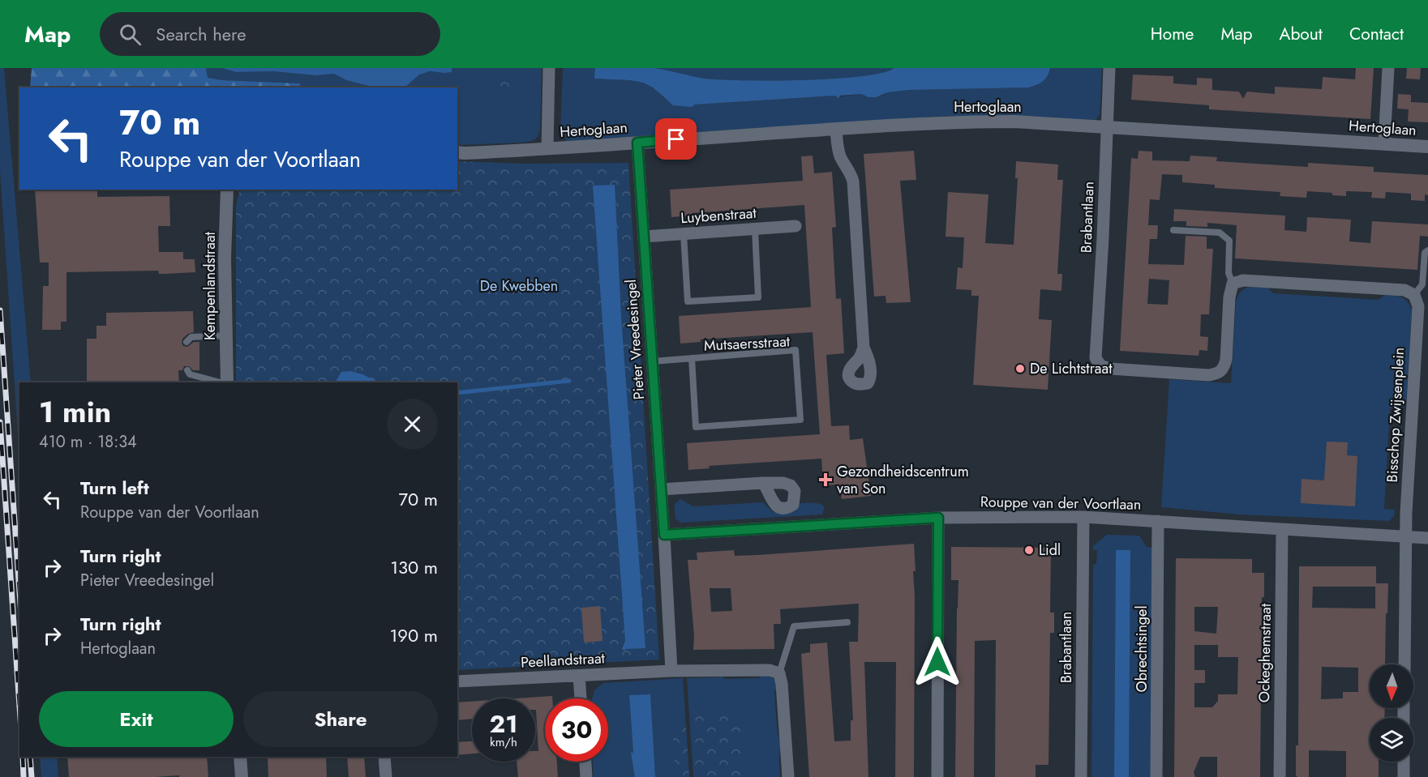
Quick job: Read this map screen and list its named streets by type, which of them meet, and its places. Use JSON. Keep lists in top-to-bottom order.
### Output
{
  "streets": {
    "street": [
      "Hertoglaan",
      "Luybenstraat",
      "Brabantlaan",
      "Kempenlandstraat",
      "Pieter Vreedesingel",
      "Bisschop Zwijsenplein",
      "Rouppe van der Voortlaan",
      "Obrechtsingel",
      "Ockeghemstraat",
      "Peellandstraat"
    ],
    "lane": ["Mutsaersstraat"]
  },
  "crossings": [
    ["Hertoglaan", "Brabantlaan"],
    ["Hertoglaan", "Pieter Vreedesingel"],
    ["Luybenstraat", "Pieter Vreedesingel"],
    ["Brabantlaan", "Rouppe van der Voortlaan"],
    ["Pieter Vreedesingel", "Mutsaersstraat"],
    ["Pieter Vreedesingel", "Rouppe van der Voortlaan"],
    ["Pieter Vreedesingel", "Peellandstraat"],
    ["Bisschop Zwijsenplein", "Rouppe van der Voortlaan"],
    ["Rouppe van der Voortlaan", "Obrechtsingel"],
    ["Rouppe van der Voortlaan", "Ockeghemstraat"]
  ],
  "parks": ["De Kwebben"],
  "places": {
    "other": ["De Lichtstraat", "Lidl"],
    "health": ["Gezondheidscentrum van Son"]
  },
  "north": "bottom",
  "page": {
    "header": "Map",
    "search": "Search here",
    "nav": [
      "Home",
      "Map",
      "About",
      "Contact"
    ],
    "turn": ["70 m", "Rouppe van der Voortlaan"],
    "heading": ["1 min", "410 m · 18:34"],
    "list": [
      {
        "name": "Turn left",
        "note": "Rouppe van der Voortlaan",
        "value": "70 m"
      },
      {
        "name": "Turn right",
        "note": "Pieter Vreedesingel",
        "value": "130 m"
      },
      {
        "name": "Turn right",
        "note": "Hertoglaan",
        "value": "190 m"
      }
    ],
    "buttons": ["Exit", "Share"],
    "speed": "21 km/h",
    "limit": "30"
  }
}
